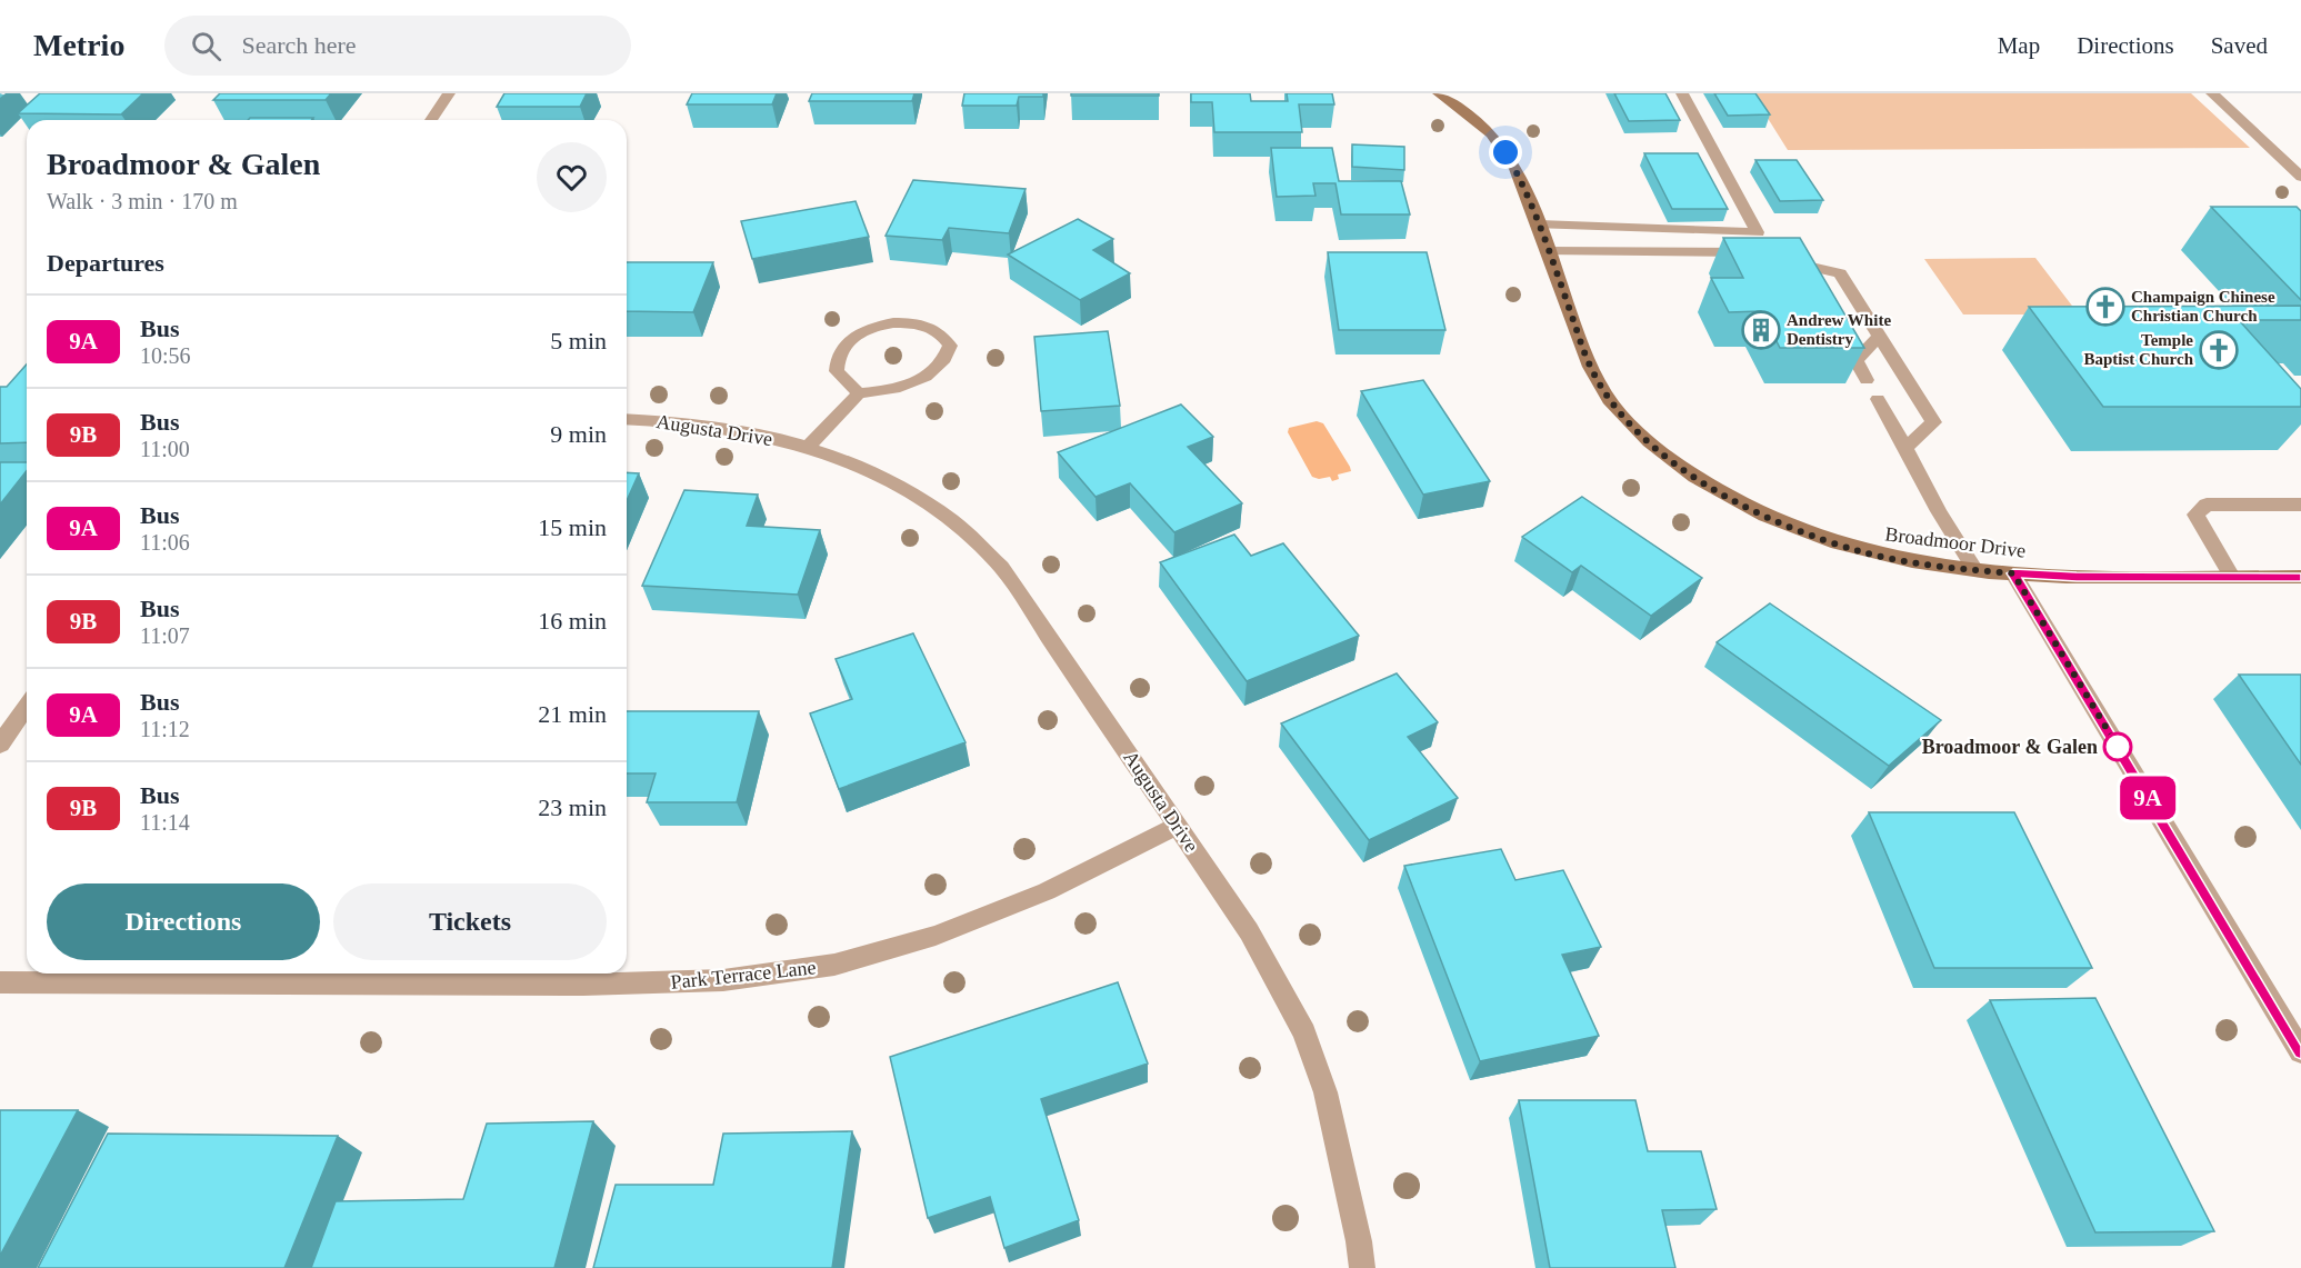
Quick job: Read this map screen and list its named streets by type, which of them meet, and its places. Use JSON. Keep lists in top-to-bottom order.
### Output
{
  "streets": {
    "street": ["Augusta Drive", "Broadmoor Drive", "Park Terrace Lane"]
  },
  "crossings": [
    ["Augusta Drive", "Park Terrace Lane"]
  ],
  "places": {
    "church": ["Champaign Chinese Christian Church", "Temple Baptist Church"],
    "building": ["Andrew White Dentistry"],
    "other": ["Broadmoor & Galen"]
  },
  "lines": ["bus line 9A"],
  "page": {
    "header": "Metrio",
    "search": "Search here",
    "nav": ["Map", "Directions", "Saved"],
    "on_map": "9A",
    "heading": [
      ["Broadmoor & Galen", "Walk · 3 min · 170 m"],
      "Departures"
    ],
    "list": [
      {
        "mark": "9A",
        "name": "Bus",
        "note": "10:56",
        "value": "5 min"
      },
      {
        "mark": "9B",
        "name": "Bus",
        "note": "11:00",
        "value": "9 min"
      },
      {
        "mark": "9A",
        "name": "Bus",
        "note": "11:06",
        "value": "15 min"
      },
      {
        "mark": "9B",
        "name": "Bus",
        "note": "11:07",
        "value": "16 min"
      },
      {
        "mark": "9A",
        "name": "Bus",
        "note": "11:12",
        "value": "21 min"
      },
      {
        "mark": "9B",
        "name": "Bus",
        "note": "11:14",
        "value": "23 min"
      }
    ],
    "buttons": ["Directions", "Tickets"]
  }
}
